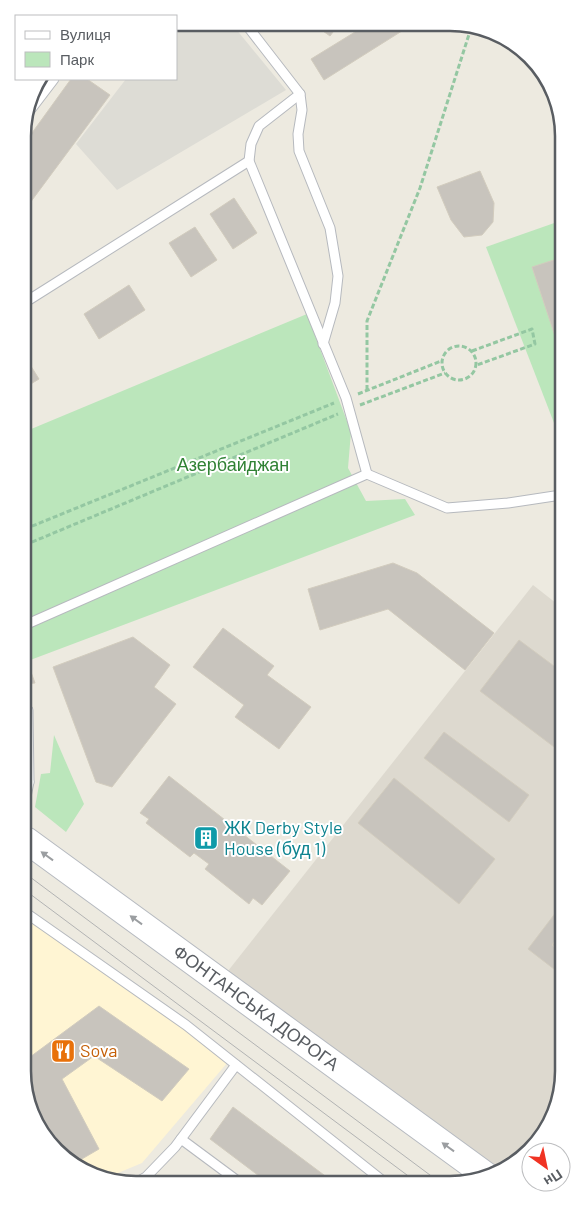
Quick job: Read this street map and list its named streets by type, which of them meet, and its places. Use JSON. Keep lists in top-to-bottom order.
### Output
{
  "streets": {
    "main road": ["ФОНТАНСЬКА ДОРОГА"]
  },
  "one_way": ["ФОНТАНСЬКА ДОРОГА"],
  "parks": ["Азербайджан"],
  "places": {
    "building": ["ЖК Derby Style House (буд 1)"],
    "restaurant": ["Sova"]
  },
  "legend": ["Вулиця", "Парк"],
  "north": "bottom right"
}
